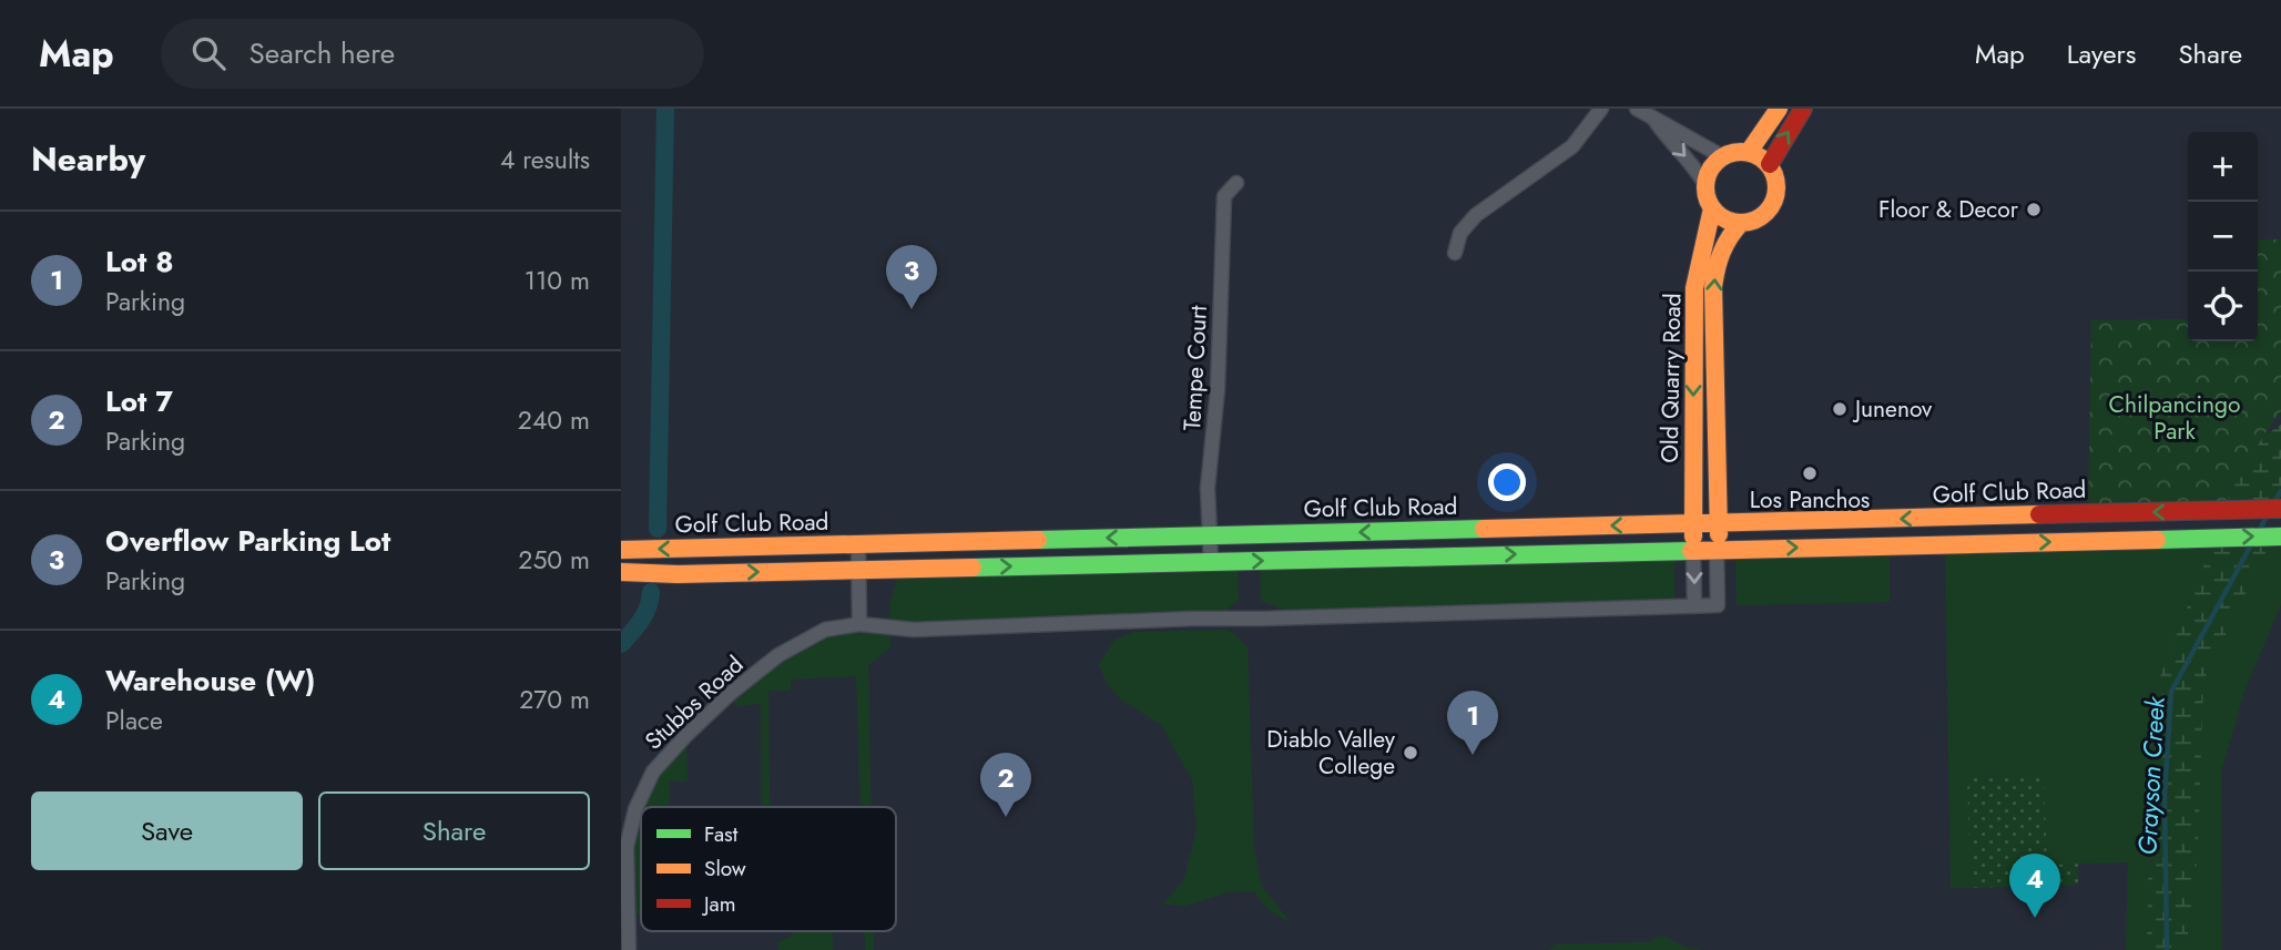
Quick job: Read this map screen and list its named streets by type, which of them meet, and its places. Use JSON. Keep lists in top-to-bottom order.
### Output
{
  "streets": {
    "street": [
      "Tempe Court",
      "Old Quarry Road",
      "Golf Club Road",
      "Stubbs Road"
    ]
  },
  "crossings": [
    ["Tempe Court", "Golf Club Road"],
    ["Old Quarry Road", "Golf Club Road"],
    ["Old Quarry Road", "Stubbs Road"],
    ["Golf Club Road", "Stubbs Road"]
  ],
  "water": ["Grayson Creek"],
  "parks": ["Chilpancingo Park"],
  "places": [
    "Floor & Decor",
    "Junenov",
    "Los Panchos",
    "Diablo Valley College"
  ],
  "legend": ["Fast", "Slow", "Jam"],
  "page": {
    "header": "Map",
    "search": "Search here",
    "nav": ["Map", "Layers", "Share"],
    "heading": ["Nearby", "4 results"],
    "map_buttons": ["+", "−"],
    "list": [
      {
        "mark": "1",
        "name": "Lot 8",
        "note": "Parking",
        "value": "110 m"
      },
      {
        "mark": "2",
        "name": "Lot 7",
        "note": "Parking",
        "value": "240 m"
      },
      {
        "mark": "3",
        "name": "Overflow Parking Lot",
        "note": "Parking",
        "value": "250 m"
      },
      {
        "mark": "4",
        "name": "Warehouse (W)",
        "note": "Place",
        "value": "270 m"
      }
    ],
    "pins": [
      "3",
      "1",
      "2",
      "4"
    ],
    "buttons": ["Save", "Share"]
  }
}
